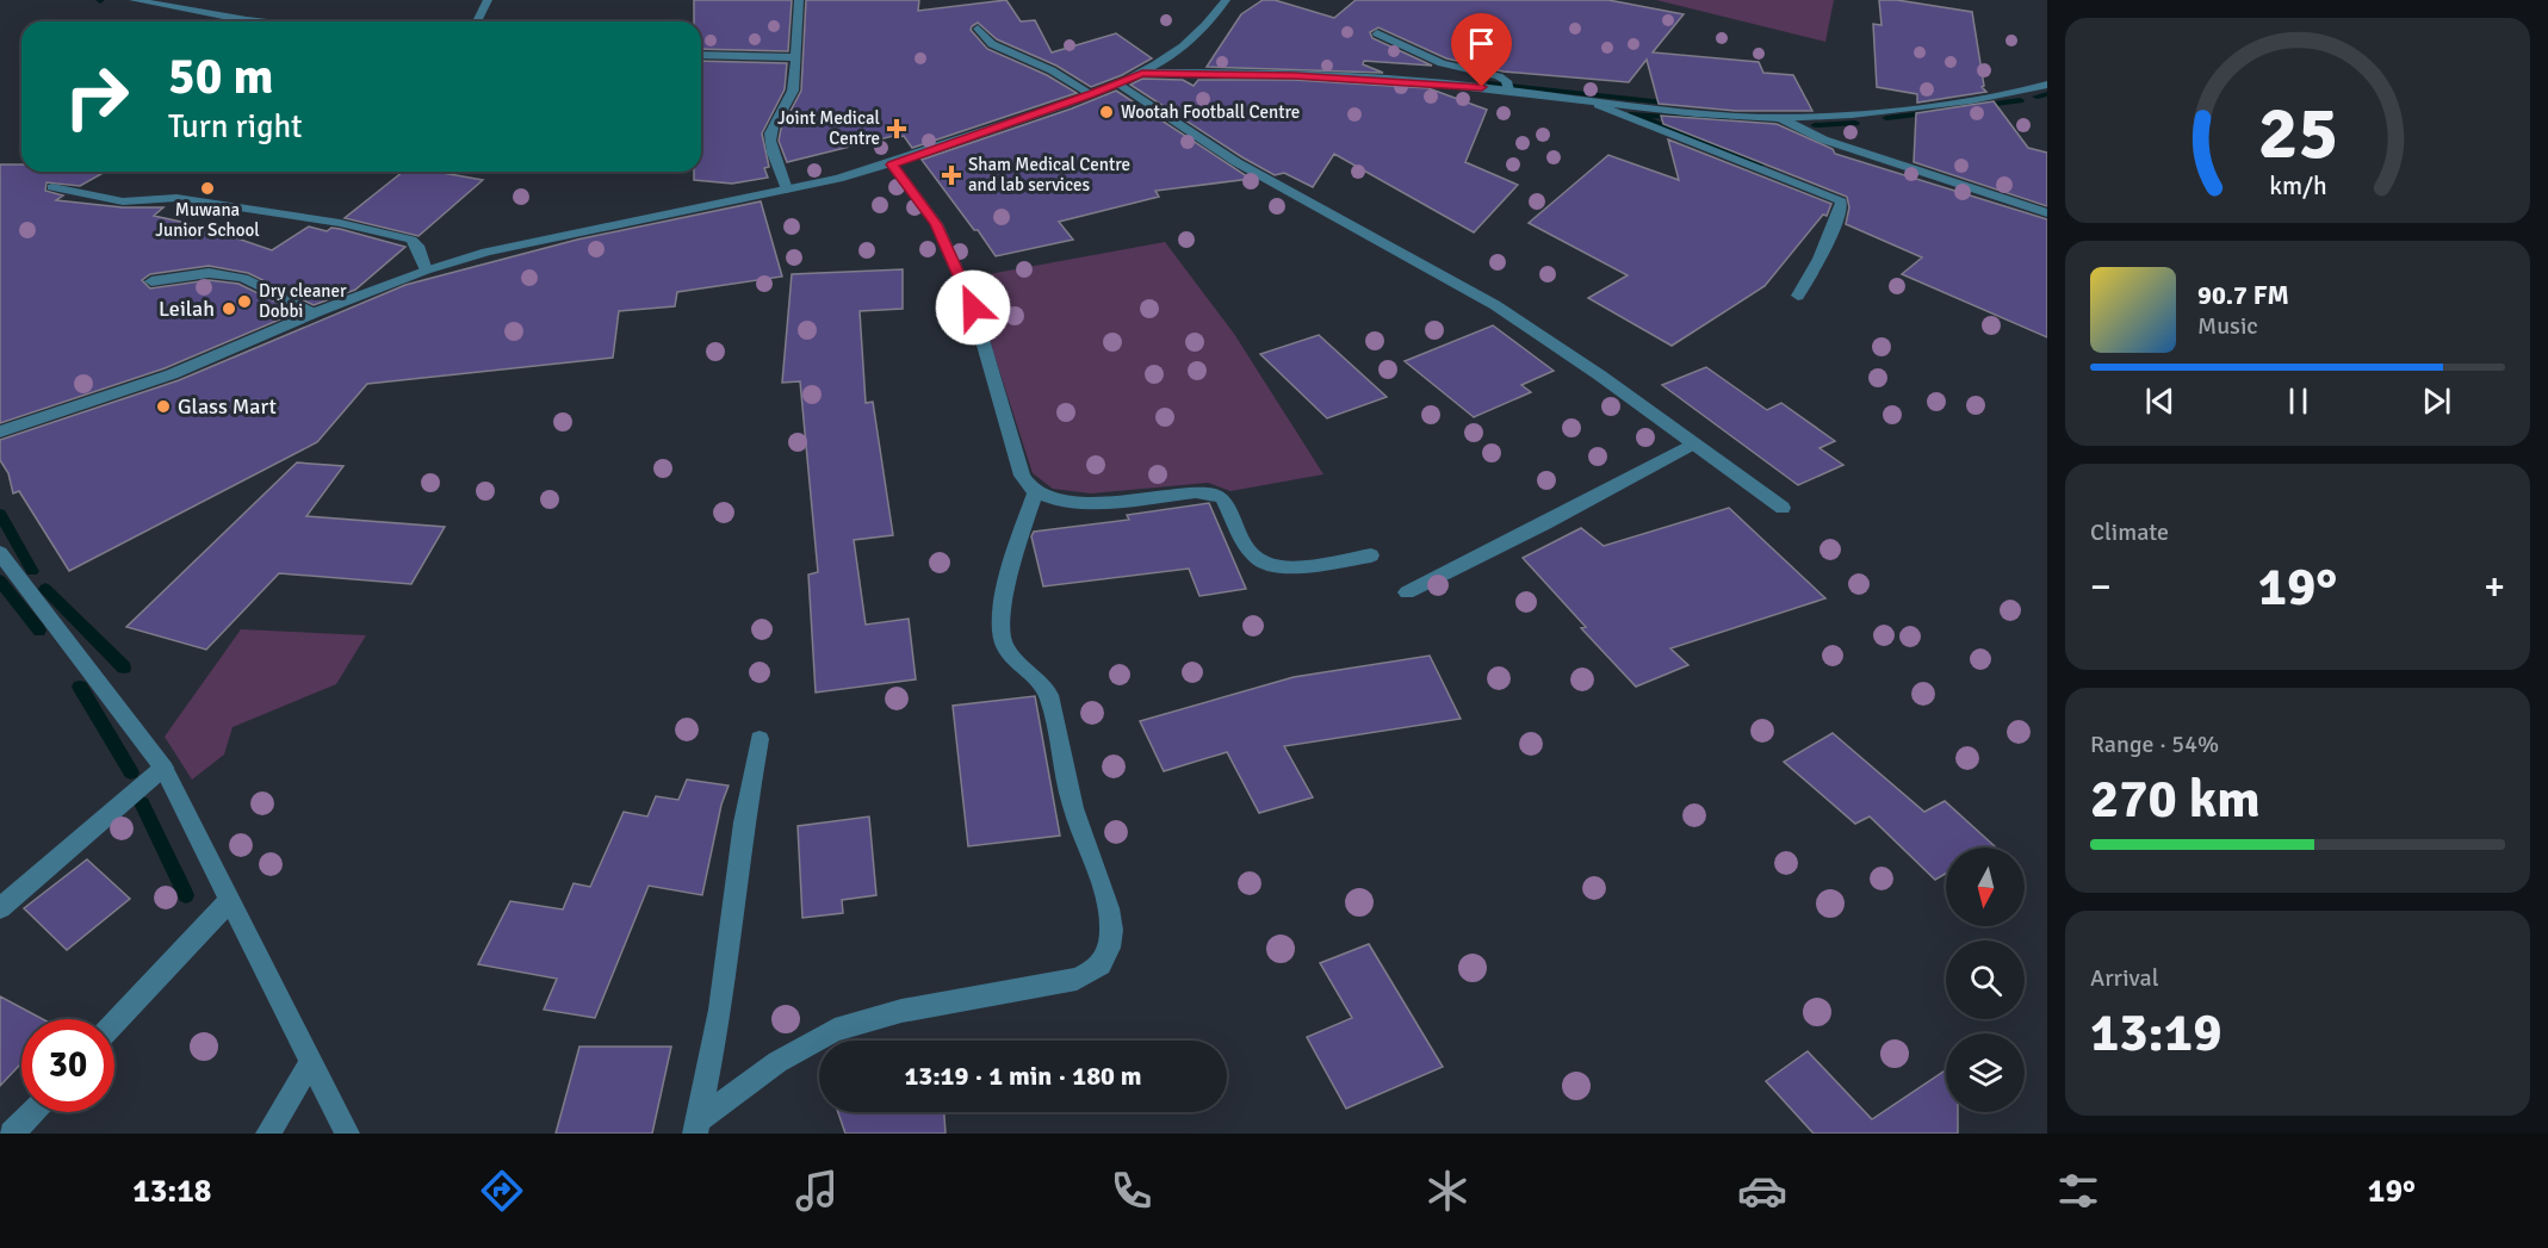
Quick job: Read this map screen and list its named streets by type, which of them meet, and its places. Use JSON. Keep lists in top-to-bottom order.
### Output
{
  "places": {
    "other": [
      "Wootah Football Centre",
      "Muwana Junior School",
      "Dry cleaner Dobbi",
      "Leilah",
      "Glass Mart"
    ],
    "health": ["Joint Medical Centre", "Sham Medical Centre and lab services"]
  },
  "north": "bottom",
  "page": {
    "turn": ["50 m", "Turn right"],
    "song": ["90.7 FM", "Music"],
    "tile": [
      "Climate",
      ["Range · 54%", "270 km"],
      ["Arrival", "13:19"]
    ],
    "heat": ["−", "19°", "+"],
    "limit": "30",
    "trip": "13:19 · 1 min · 180 m",
    "tabs": ["13:18", "19°"],
    "gauge": ["25", "km/h"]
  }
}
